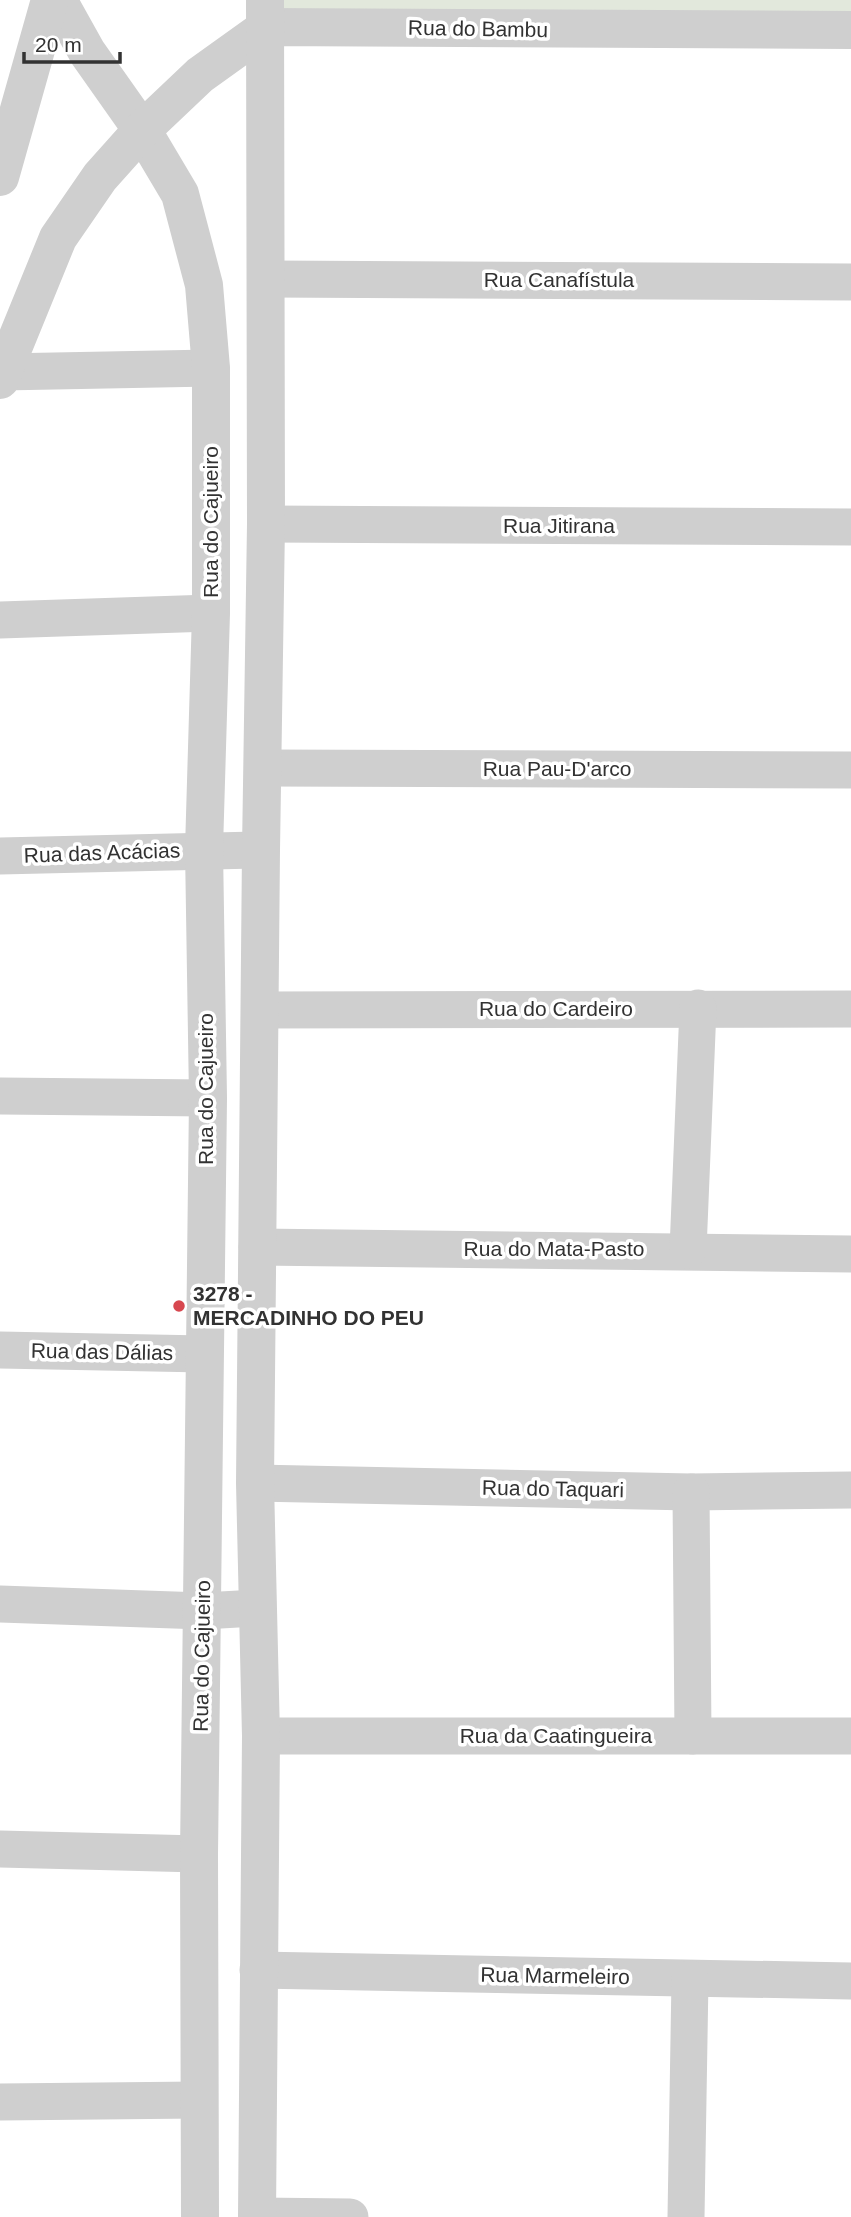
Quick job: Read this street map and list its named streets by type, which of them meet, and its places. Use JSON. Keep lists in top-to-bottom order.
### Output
{
  "streets": {
    "street": [
      "Rua do Bambu",
      "Rua Canafístula",
      "Rua do Cajueiro",
      "Rua Jitirana",
      "Rua Pau-D'arco",
      "Rua das Acácias",
      "Rua do Cardeiro",
      "Rua do Mata-Pasto",
      "Rua das Dálias",
      "Rua do Taquari",
      "Rua da Caatingueira",
      "Rua Marmeleiro"
    ]
  },
  "crossings": [
    ["Rua do Cajueiro", "Rua das Acácias"],
    ["Rua do Cajueiro", "Rua das Dálias"]
  ],
  "places": ["3278 - MERCADINHO DO PEU"],
  "scale_bar": "20 m"
}
